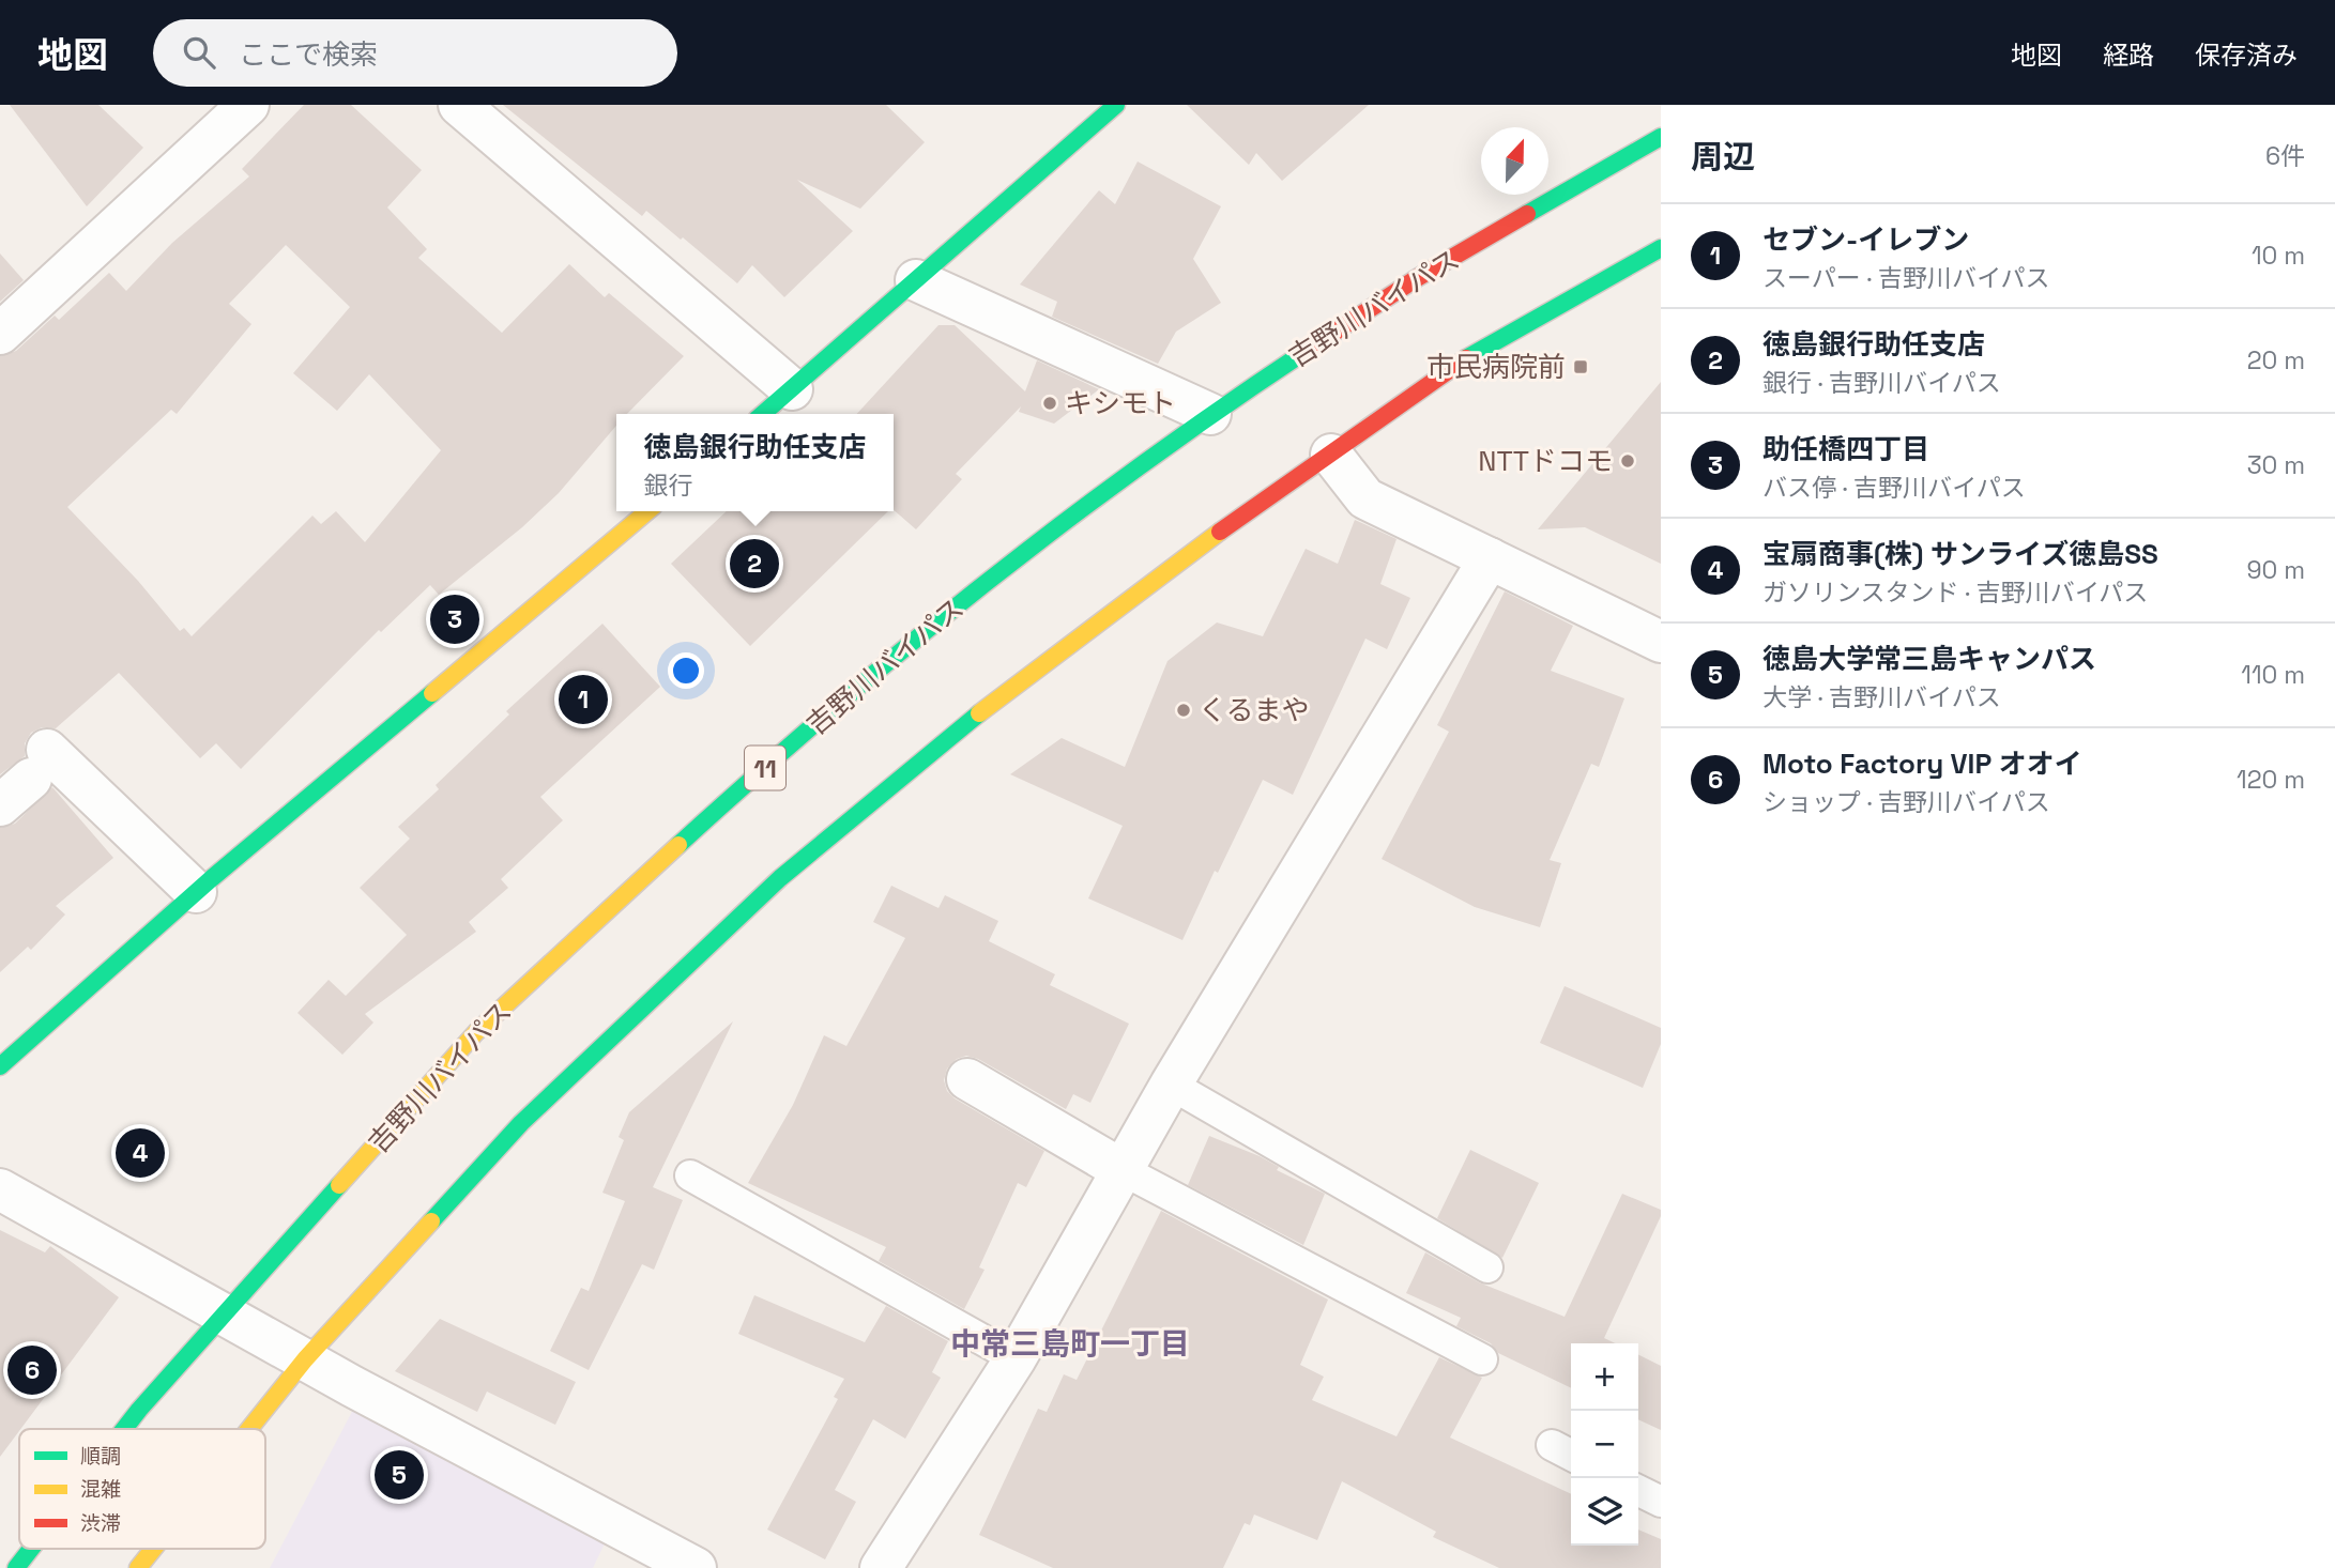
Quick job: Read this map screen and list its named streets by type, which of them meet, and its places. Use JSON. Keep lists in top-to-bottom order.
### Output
{
  "streets": {
    "main road": ["吉野川バイパス", "11"]
  },
  "districts": ["中常三島町一丁目"],
  "places": {
    "transit": ["市民病院前"],
    "other": ["キシモト", "NTTドコモ", "くるまや"]
  },
  "legend": ["順調", "混雑", "渋滞"],
  "north": "top",
  "page": {
    "header": "地図",
    "search": "ここで検索",
    "nav": ["地図", "経路", "保存済み"],
    "heading": ["周辺", "6件"],
    "list": [
      {
        "mark": "1",
        "name": "セブン-イレブン",
        "note": "スーパー · 吉野川バイパス",
        "value": "10 m"
      },
      {
        "mark": "2",
        "name": "徳島銀行助任支店",
        "note": "銀行 · 吉野川バイパス",
        "value": "20 m"
      },
      {
        "mark": "3",
        "name": "助任橋四丁目",
        "note": "バス停 · 吉野川バイパス",
        "value": "30 m"
      },
      {
        "mark": "4",
        "name": "宝扇商事(株) サンライズ徳島SS",
        "note": "ガソリンスタンド · 吉野川バイパス",
        "value": "90 m"
      },
      {
        "mark": "5",
        "name": "徳島大学常三島キャンパス",
        "note": "大学 · 吉野川バイパス",
        "value": "110 m"
      },
      {
        "mark": "6",
        "name": "Moto Factory VIP オオイ",
        "note": "ショップ · 吉野川バイパス",
        "value": "120 m"
      }
    ],
    "popup": ["徳島銀行助任支店", "銀行"],
    "pins": [
      "2",
      "3",
      "1",
      "4",
      "6",
      "5"
    ],
    "map_buttons": ["+", "−"]
  }
}
